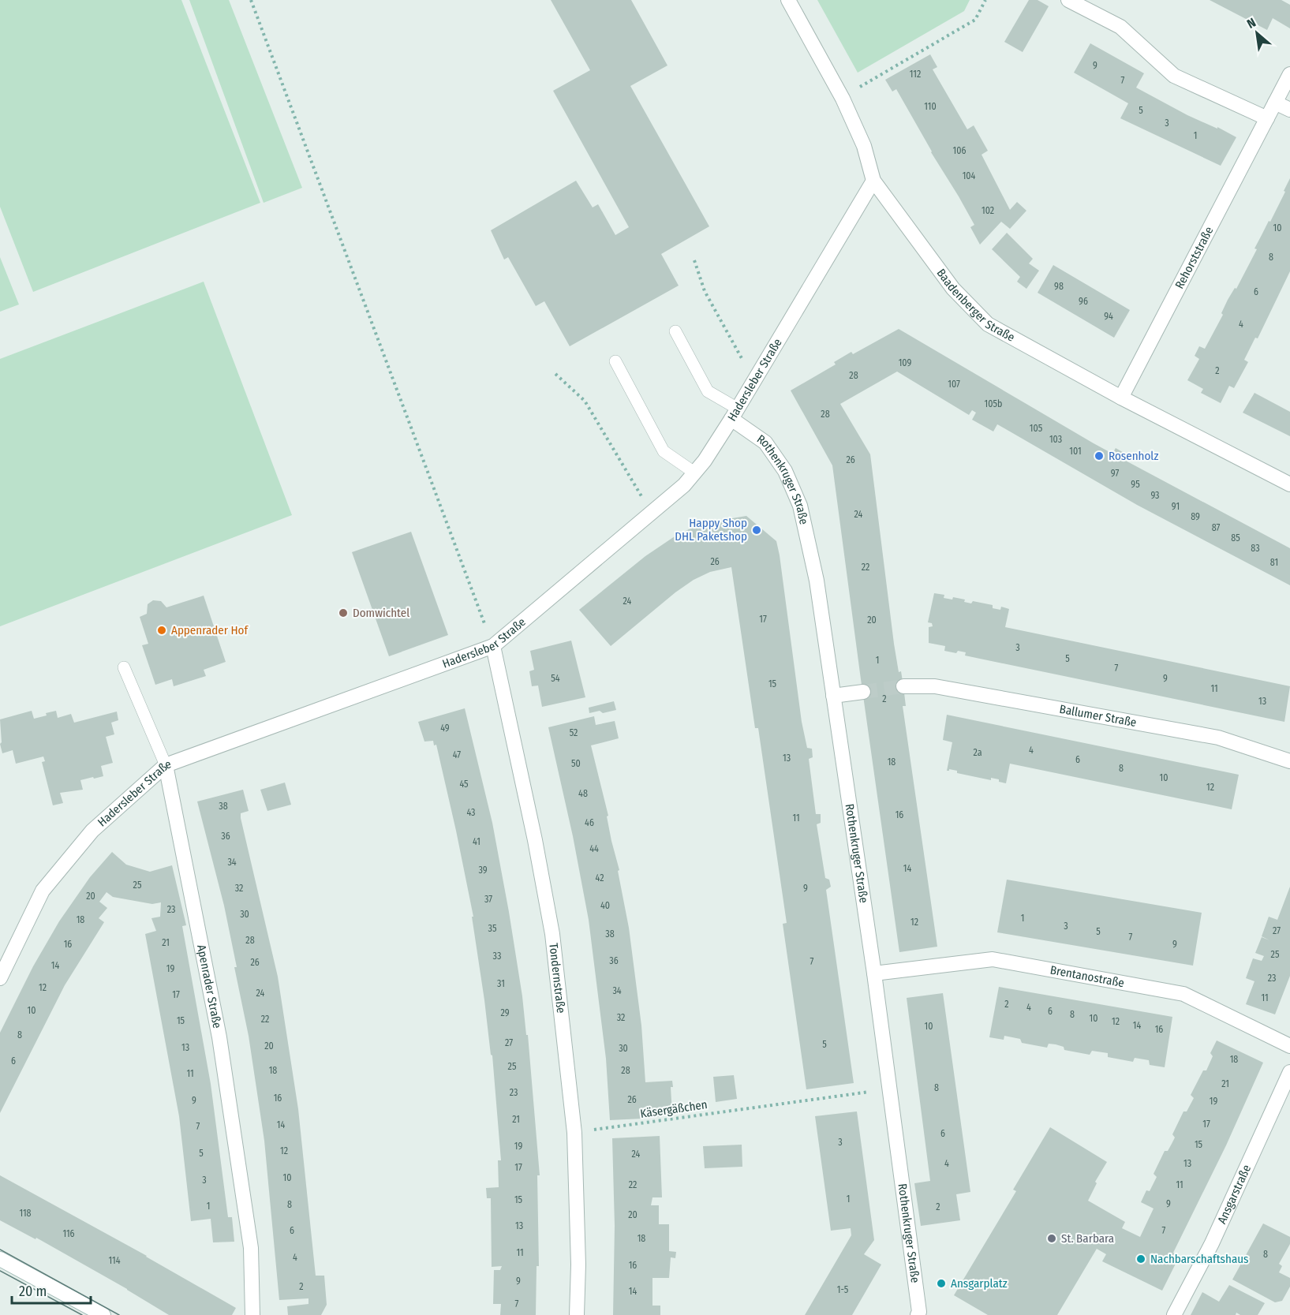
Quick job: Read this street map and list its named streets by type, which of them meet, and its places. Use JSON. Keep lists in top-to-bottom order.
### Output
{
  "streets": {
    "street": [
      "Rehorststraße",
      "Baadenberger Straße",
      "Hadersleber Straße",
      "Rothenkruger Straße",
      "Ballumer Straße",
      "Brentanostraße",
      "Tondernstraße",
      "Apenrader Straße",
      "Ansgarstraße"
    ],
    "path": ["Käsergäßchen"]
  },
  "crossings": [
    ["Rehorststraße", "Baadenberger Straße"],
    ["Baadenberger Straße", "Hadersleber Straße"],
    ["Hadersleber Straße", "Rothenkruger Straße"],
    ["Hadersleber Straße", "Tondernstraße"],
    ["Hadersleber Straße", "Apenrader Straße"],
    ["Rothenkruger Straße", "Brentanostraße"],
    ["Tondernstraße", "Käsergäßchen"]
  ],
  "places": [
    "Rosenholz",
    "Happy Shop DHL Paketshop",
    "Domwichtel",
    "Appenrader Hof",
    "St. Barbara",
    "Nachbarschaftshaus",
    "Ansgarplatz"
  ],
  "house_numbers": [
    "9",
    "112",
    "7",
    "110",
    "5",
    "3",
    "1",
    "106",
    "104",
    "102",
    "10",
    "8",
    "98",
    "6",
    "96",
    "94",
    "4",
    "109",
    "2",
    "28",
    "107",
    "105b",
    "28",
    "105",
    "103",
    "101",
    "26",
    "97",
    "95",
    "93",
    "91",
    "24",
    "89",
    "87",
    "85",
    "83",
    "26",
    "81",
    "22",
    "24",
    "17",
    "20",
    "3",
    "5",
    "1",
    "7",
    "54",
    "9",
    "15",
    "11",
    "2",
    "13",
    "49",
    "52",
    "4",
    "2a",
    "47",
    "13",
    "6",
    "18",
    "50",
    "8",
    "10",
    "45",
    "12",
    "48",
    "38",
    "43",
    "16",
    "11",
    "46",
    "36",
    "41",
    "44",
    "34",
    "14",
    "39",
    "42",
    "25",
    "32",
    "9",
    "20",
    "37",
    "40",
    "23",
    "30",
    "1",
    "18",
    "12",
    "3",
    "35",
    "27",
    "5",
    "38",
    "7",
    "28",
    "21",
    "16",
    "9",
    "25",
    "33",
    "36",
    "7",
    "26",
    "14",
    "19",
    "23",
    "31",
    "12",
    "34",
    "24",
    "17",
    "11",
    "2",
    "4",
    "10",
    "6",
    "29",
    "8",
    "32",
    "10",
    "22",
    "15",
    "12",
    "14",
    "10",
    "16",
    "8",
    "27",
    "5",
    "20",
    "13",
    "30",
    "18",
    "6",
    "25",
    "18",
    "28",
    "11",
    "21",
    "8",
    "23",
    "16",
    "26",
    "9",
    "19",
    "21",
    "17",
    "14",
    "7",
    "6",
    "3",
    "15",
    "19",
    "12",
    "5",
    "24",
    "4",
    "13",
    "17",
    "10",
    "3",
    "22",
    "11",
    "1",
    "15",
    "9",
    "8",
    "1",
    "2",
    "118",
    "20",
    "13",
    "6",
    "7",
    "116",
    "18",
    "11",
    "8",
    "4",
    "114",
    "16",
    "9",
    "2",
    "1-5",
    "14",
    "7"
  ],
  "scale_bar": "20 m",
  "north": "top left"
}
